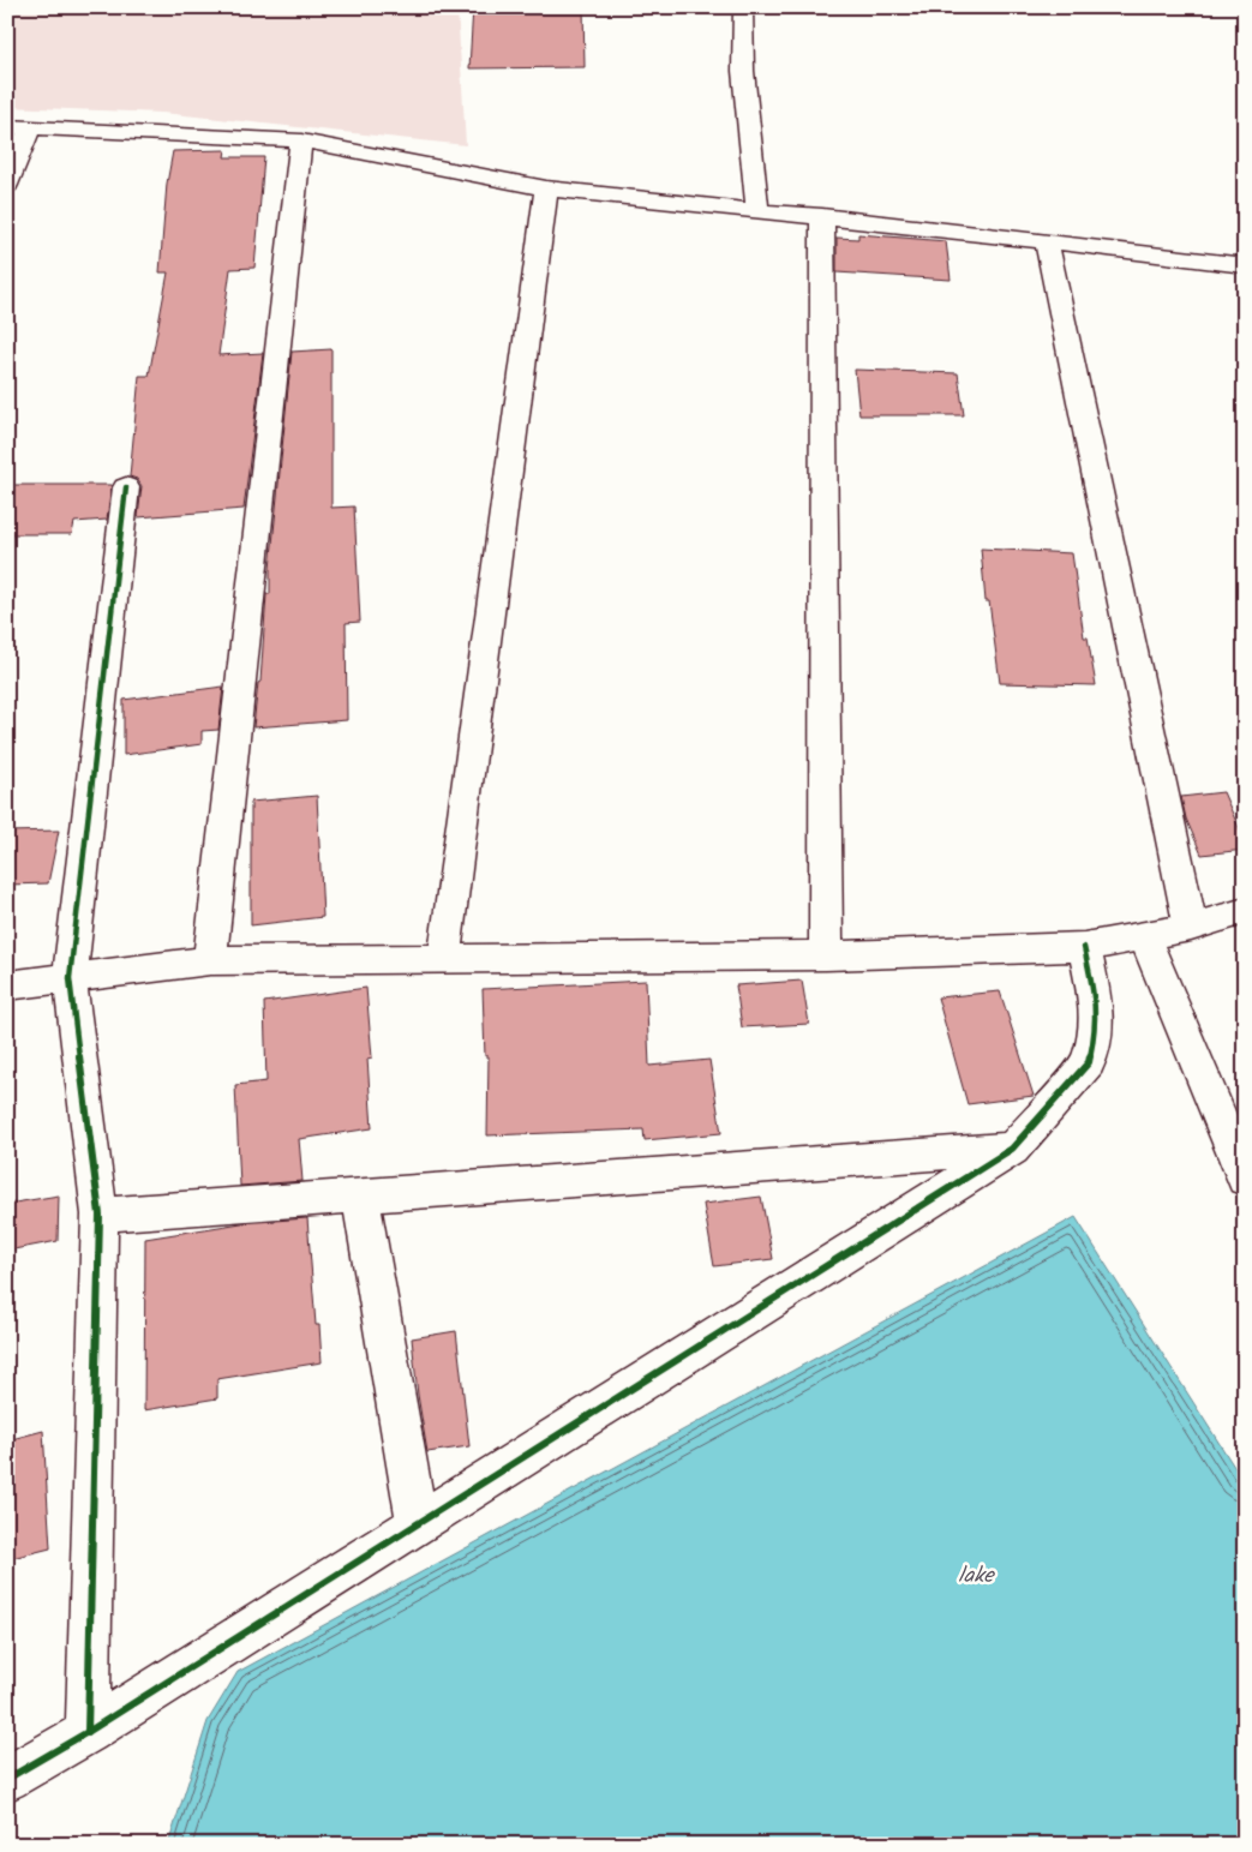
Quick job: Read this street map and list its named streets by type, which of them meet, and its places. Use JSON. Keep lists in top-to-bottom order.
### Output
{
  "water": ["lake"]
}
